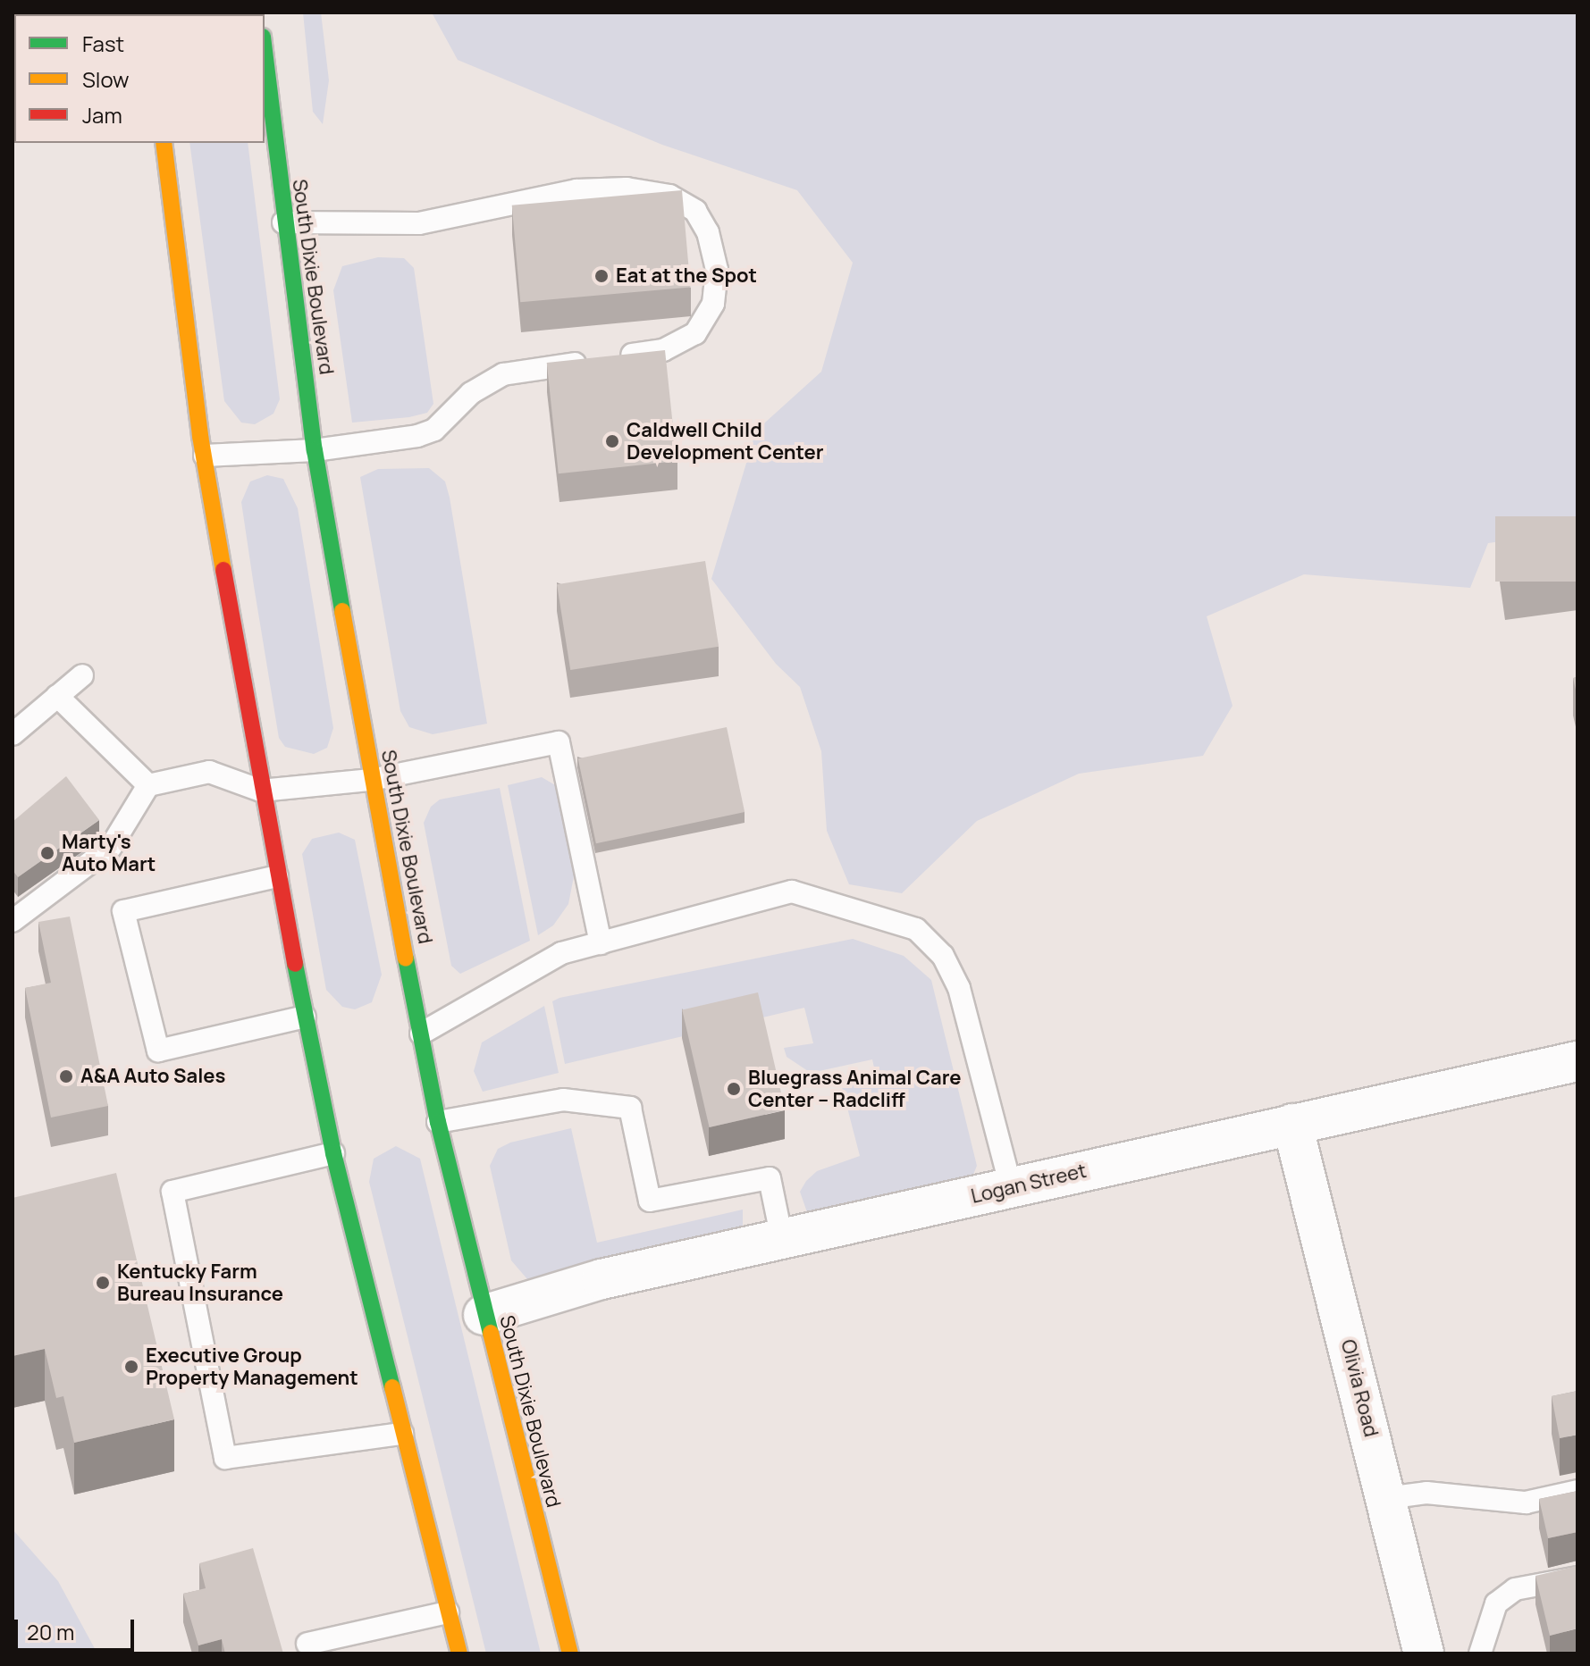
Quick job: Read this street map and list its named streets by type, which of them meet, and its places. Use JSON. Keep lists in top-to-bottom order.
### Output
{
  "streets": {
    "highway": ["South Dixie Boulevard"],
    "street": ["Logan Street", "Olivia Road"]
  },
  "crossings": [
    ["South Dixie Boulevard", "Logan Street"],
    ["Logan Street", "Olivia Road"]
  ],
  "places": [
    "Eat at the Spot",
    "Caldwell Child Development Center",
    "Marty's Auto Mart",
    "A&A Auto Sales",
    "Bluegrass Animal Care Center – Radcliff",
    "Kentucky Farm Bureau Insurance",
    "Executive Group Property Management"
  ],
  "legend": ["Fast", "Slow", "Jam"],
  "scale_bar": "20 m"
}
